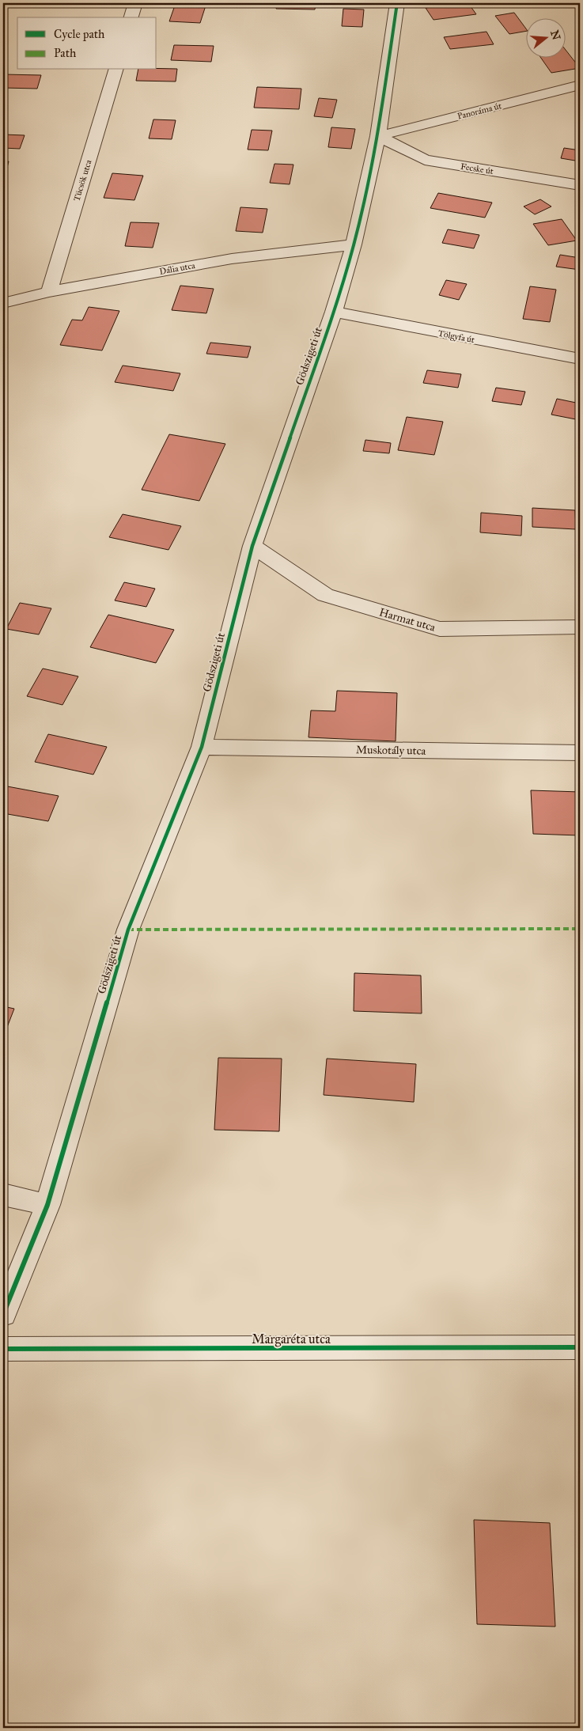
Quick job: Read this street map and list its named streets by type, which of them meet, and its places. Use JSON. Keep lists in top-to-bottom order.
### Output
{
  "streets": {
    "street": [
      "Panoráma út",
      "Fecske út",
      "Tücsök utca",
      "Dália utca",
      "Tölgyfa út",
      "Gödszigeti út",
      "Harmat utca",
      "Muskotály utca",
      "Margaréta utca"
    ]
  },
  "crossings": [
    ["Panoráma út", "Fecske út"],
    ["Panoráma út", "Gödszigeti út"],
    ["Fecske út", "Gödszigeti út"],
    ["Tücsök utca", "Dália utca"],
    ["Dália utca", "Gödszigeti út"],
    ["Tölgyfa út", "Gödszigeti út"],
    ["Gödszigeti út", "Harmat utca"],
    ["Gödszigeti út", "Muskotály utca"]
  ],
  "legend": ["Cycle path", "Path"],
  "north": "right"
}
